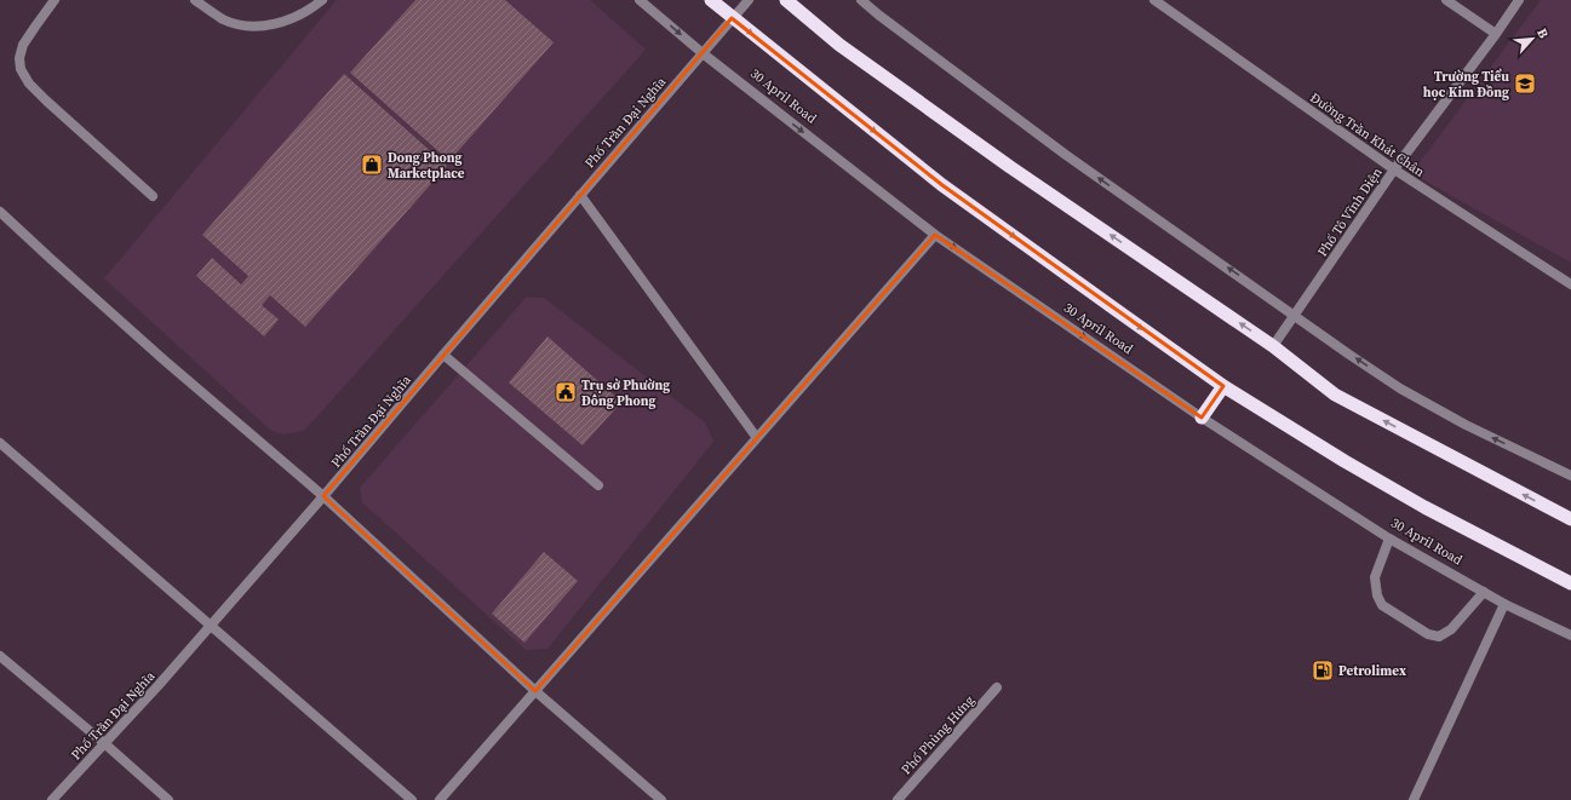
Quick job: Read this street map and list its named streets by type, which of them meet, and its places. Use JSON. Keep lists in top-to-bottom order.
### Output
{
  "streets": {
    "highway": ["30 April Road"],
    "street": [
      "Phố Trần Đại Nghĩa",
      "Đường Trần Khát Chân",
      "Phố Tô Vĩnh Diện",
      "Phố Phùng Hưng"
    ]
  },
  "crossings": [
    ["30 April Road", "Phố Trần Đại Nghĩa"],
    ["Đường Trần Khát Chân", "Phố Tô Vĩnh Diện"]
  ],
  "places": {
    "school or university": ["Trường Tiểu học Kim Đồng"],
    "shop": ["Dong Phong Marketplace"],
    "public building": ["Trụ sở Phường Đông Phong"],
    "fuel station": ["Petrolimex"]
  },
  "north": "top right"
}
